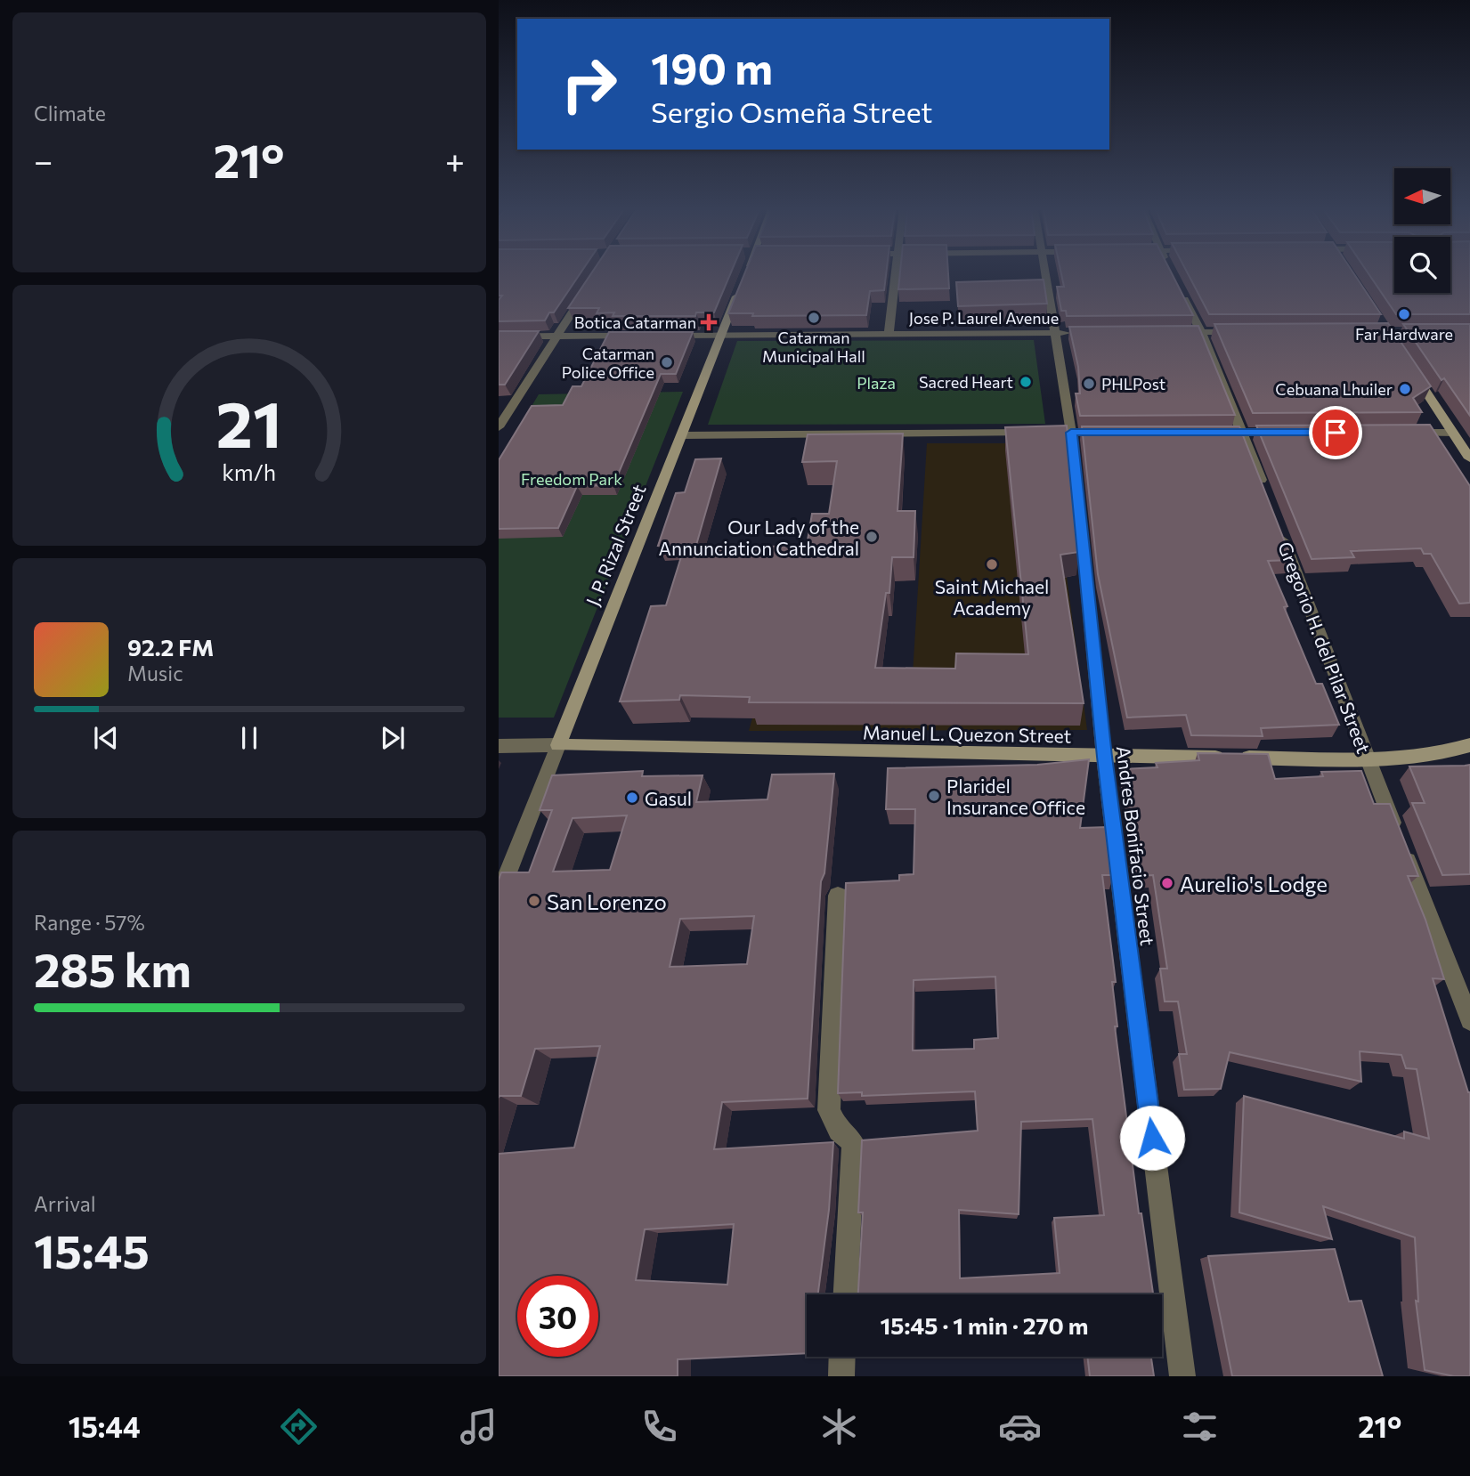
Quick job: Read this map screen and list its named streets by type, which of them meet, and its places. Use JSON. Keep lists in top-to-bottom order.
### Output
{
  "streets": {
    "main road": ["J. P. Rizal Street", "Manuel L. Quezon Street"],
    "street": ["Jose P. Laurel Avenue", "Gregorio H. del Pilar Street", "Andres Bonifacio Street"]
  },
  "crossings": [
    ["Jose P. Laurel Avenue", "J. P. Rizal Street"],
    ["Jose P. Laurel Avenue", "Andres Bonifacio Street"],
    ["J. P. Rizal Street", "Manuel L. Quezon Street"],
    ["Gregorio H. del Pilar Street", "Manuel L. Quezon Street"],
    ["Manuel L. Quezon Street", "Andres Bonifacio Street"]
  ],
  "parks": ["Plaza", "Freedom Park"],
  "places": {
    "other": [
      "Far Hardware",
      "Catarman Municipal Hall",
      "Catarman Police Office",
      "Sacred Heart",
      "PHLPost",
      "Cebuana Lhuiler",
      "Our Lady of the Annunciation Cathedral",
      "Saint Michael Academy",
      "Plaridel Insurance Office",
      "Gasul",
      "Aurelio's Lodge",
      "San Lorenzo"
    ],
    "health": ["Botica Catarman"]
  },
  "north": "left",
  "page": {
    "tile": [
      "Climate",
      ["Range · 57%", "285 km"],
      ["Arrival", "15:45"]
    ],
    "turn": ["190 m", "Sergio Osmeña Street"],
    "heat": ["−", "21°", "+"],
    "song": ["92.2 FM", "Music"],
    "limit": "30",
    "trip": "15:45 · 1 min · 270 m",
    "tabs": ["15:44", "21°"],
    "gauge": ["21", "km/h"]
  }
}
